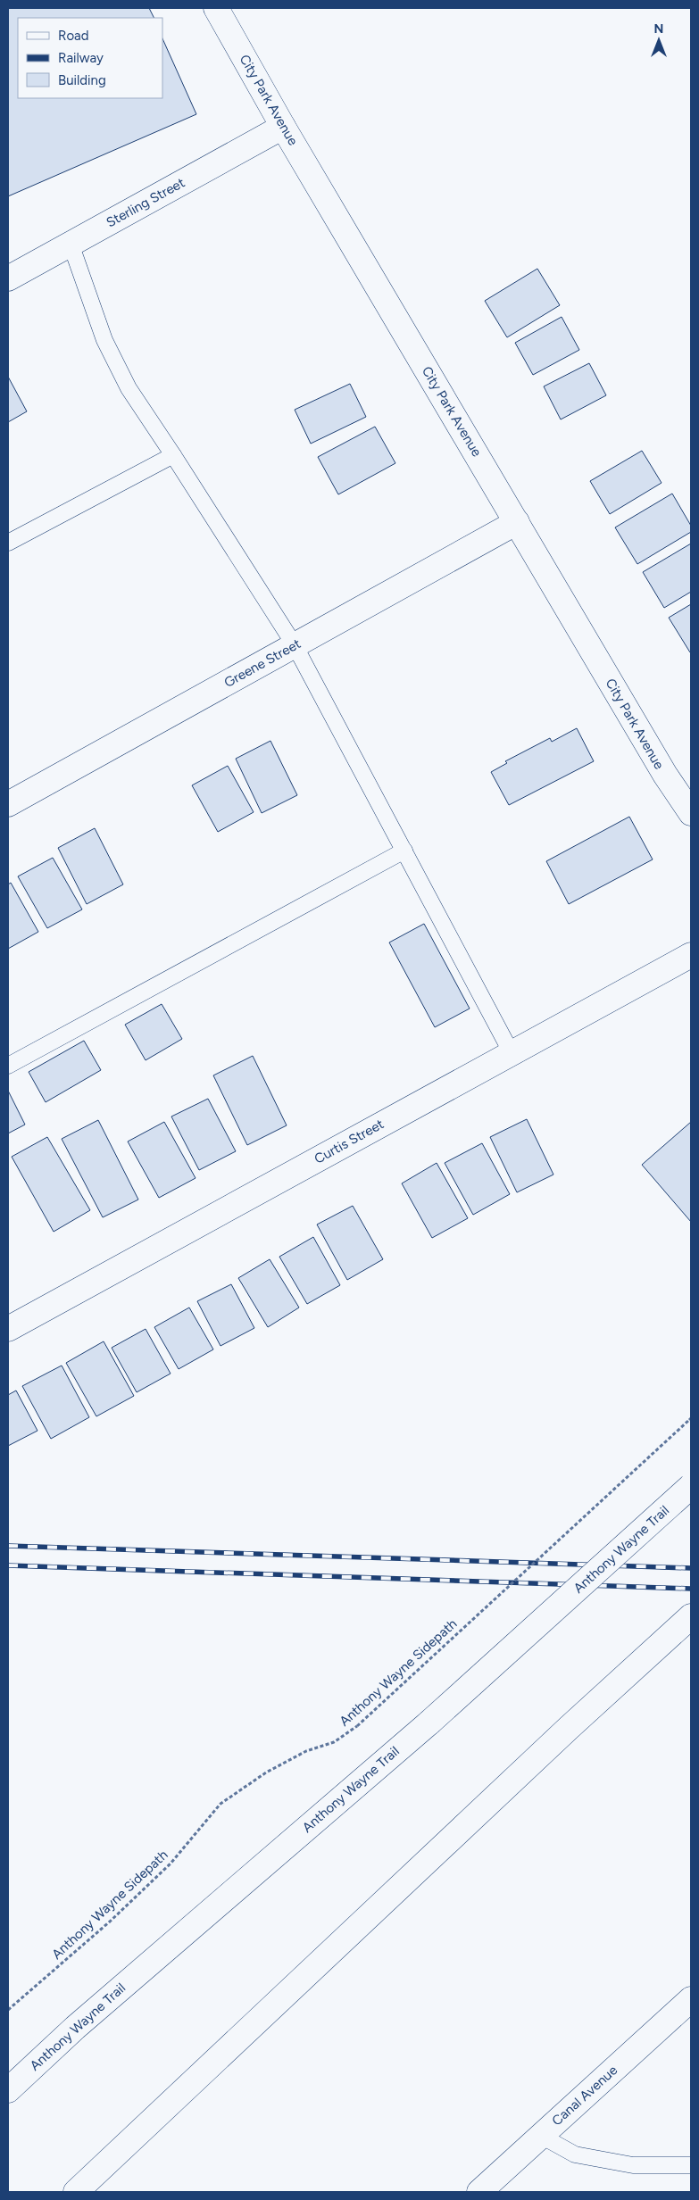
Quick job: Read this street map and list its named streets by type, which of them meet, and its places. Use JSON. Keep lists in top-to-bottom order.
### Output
{
  "streets": {
    "main road": [
      "City Park Avenue",
      "Sterling Street",
      "Greene Street",
      "Curtis Street",
      "Anthony Wayne Trail",
      "Canal Avenue"
    ],
    "path": ["Anthony Wayne Sidepath"]
  },
  "crossings": [
    ["City Park Avenue", "Sterling Street"],
    ["City Park Avenue", "Greene Street"]
  ],
  "legend": ["Road", "Railway", "Building"],
  "north": "top"
}
